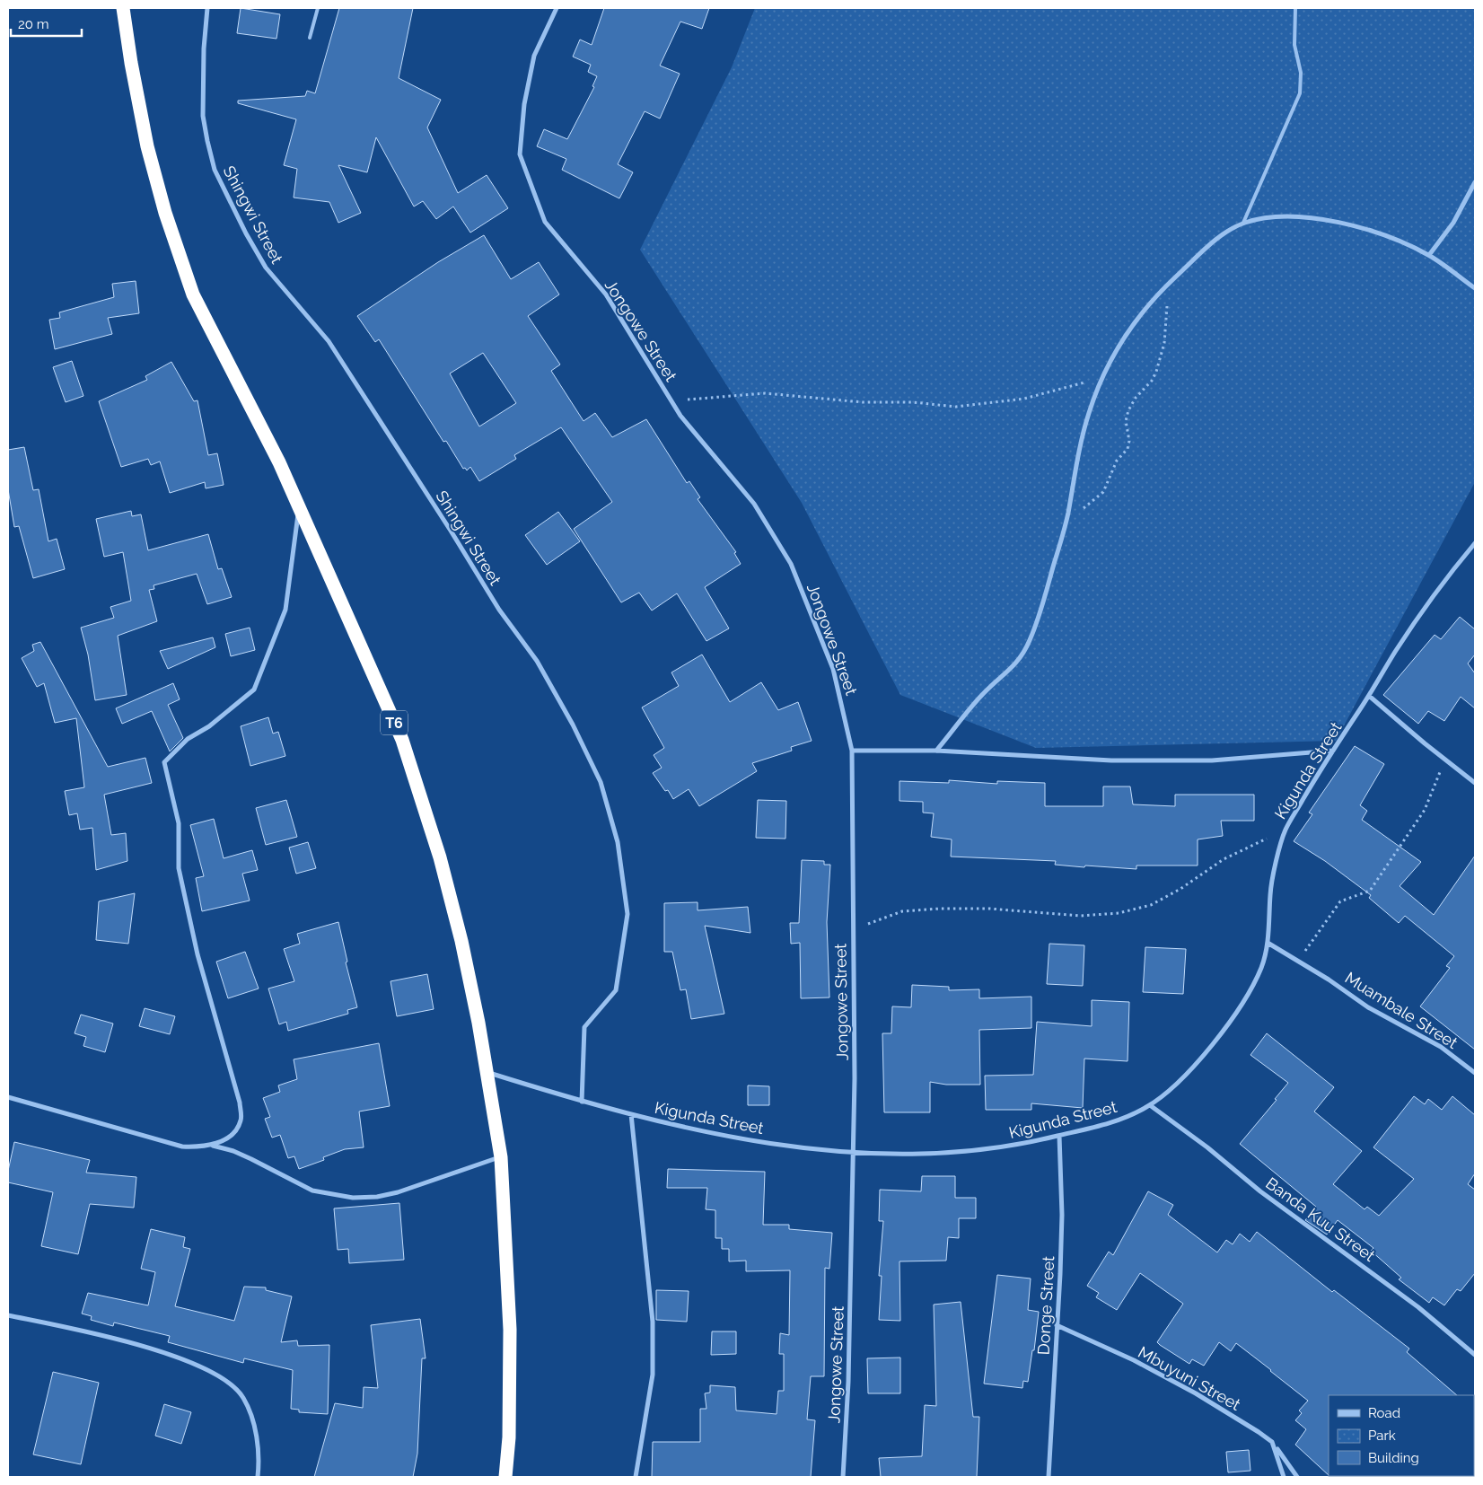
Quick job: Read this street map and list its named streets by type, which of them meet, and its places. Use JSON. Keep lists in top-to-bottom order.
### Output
{
  "streets": {
    "highway": ["T6"],
    "street": [
      "Shingwi Street",
      "Jongowe Street",
      "Kigunda Street",
      "Muambale Street",
      "Banda Kuu Street",
      "Donge Street",
      "Mbuyuni Street"
    ]
  },
  "crossings": [
    ["Shingwi Street", "Kigunda Street"],
    ["Jongowe Street", "Kigunda Street"],
    ["T6", "Kigunda Street"],
    ["Kigunda Street", "Muambale Street"],
    ["Kigunda Street", "Banda Kuu Street"],
    ["Kigunda Street", "Donge Street"],
    ["Donge Street", "Mbuyuni Street"]
  ],
  "legend": ["Road", "Park", "Building"],
  "scale_bar": "20 m"
}
